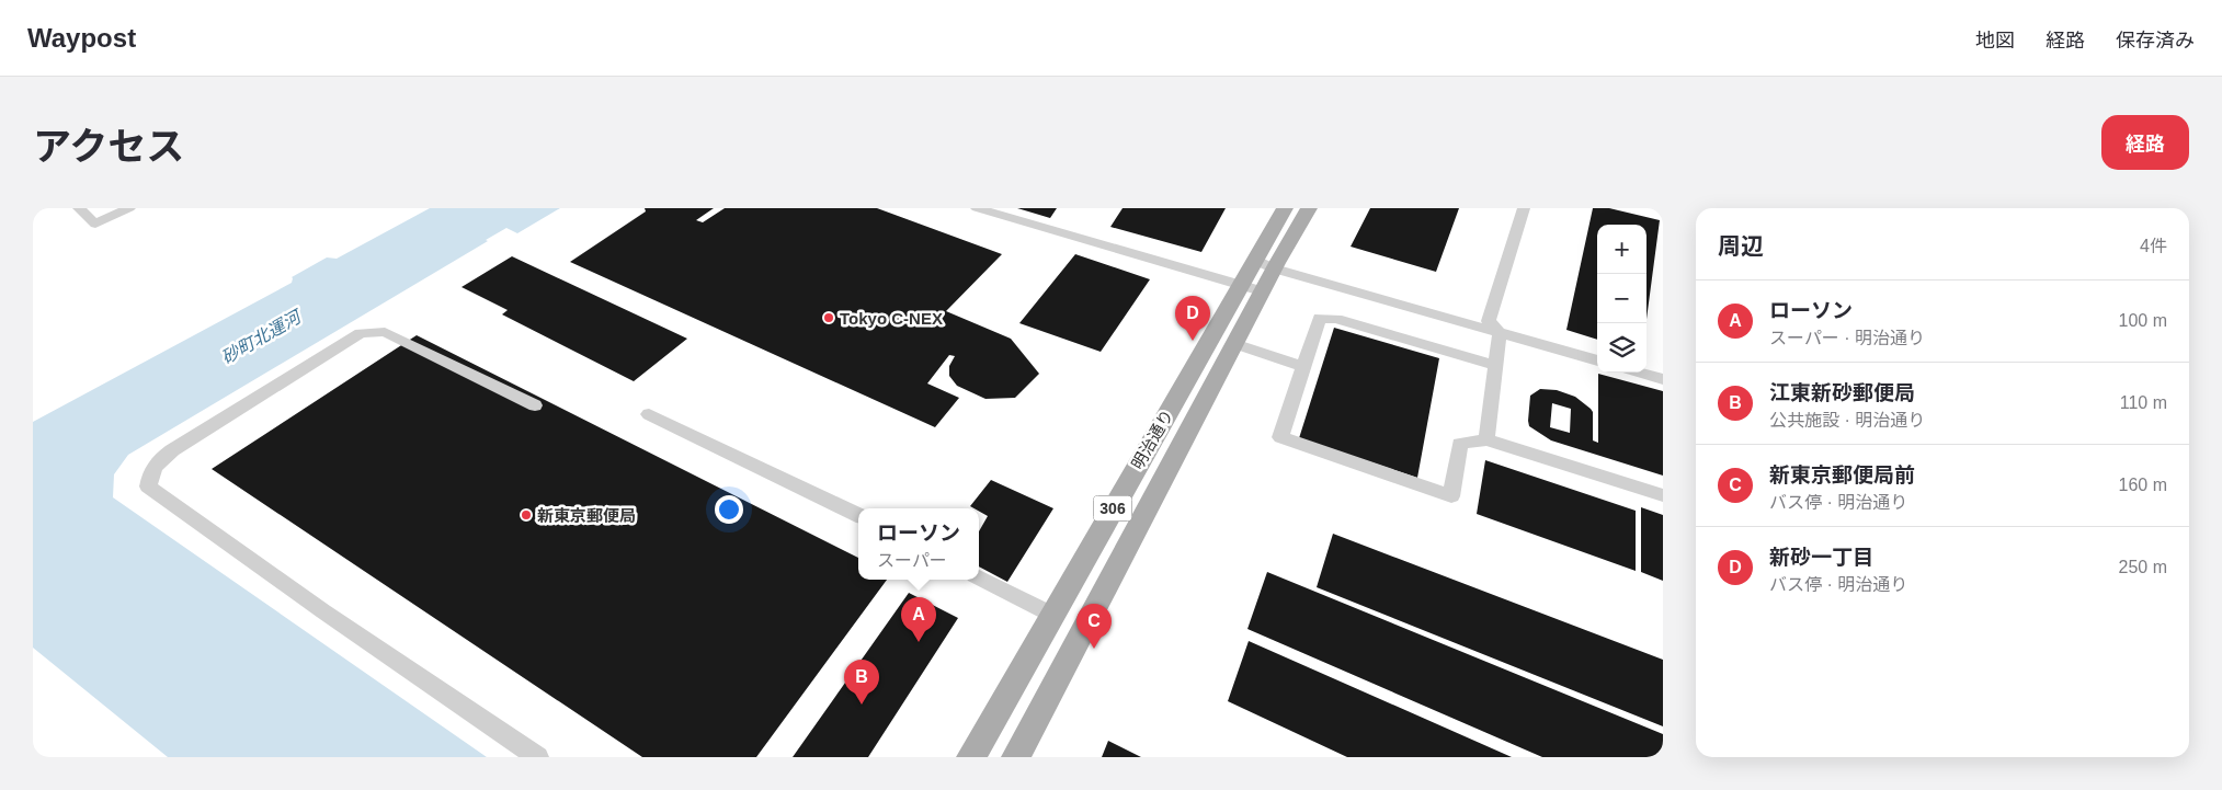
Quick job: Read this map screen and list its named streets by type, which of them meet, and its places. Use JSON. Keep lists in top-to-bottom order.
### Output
{
  "streets": {
    "main road": ["明治通り", "306"]
  },
  "water": ["砂町北運河"],
  "places": ["Tokyo C-NEX", "新東京郵便局"],
  "page": {
    "header": "Waypost",
    "nav": ["地図", "経路", "保存済み"],
    "title": "アクセス",
    "buttons": "経路",
    "heading": ["周辺", "4件"],
    "map_buttons": ["+", "−"],
    "list": [
      {
        "mark": "A",
        "name": "ローソン",
        "note": "スーパー · 明治通り",
        "value": "100 m"
      },
      {
        "mark": "B",
        "name": "江東新砂郵便局",
        "note": "公共施設 · 明治通り",
        "value": "110 m"
      },
      {
        "mark": "C",
        "name": "新東京郵便局前",
        "note": "バス停 · 明治通り",
        "value": "160 m"
      },
      {
        "mark": "D",
        "name": "新砂一丁目",
        "note": "バス停 · 明治通り",
        "value": "250 m"
      }
    ],
    "pins": [
      "D",
      "A",
      "C",
      "B"
    ],
    "popup": ["ローソン", "スーパー"]
  }
}
